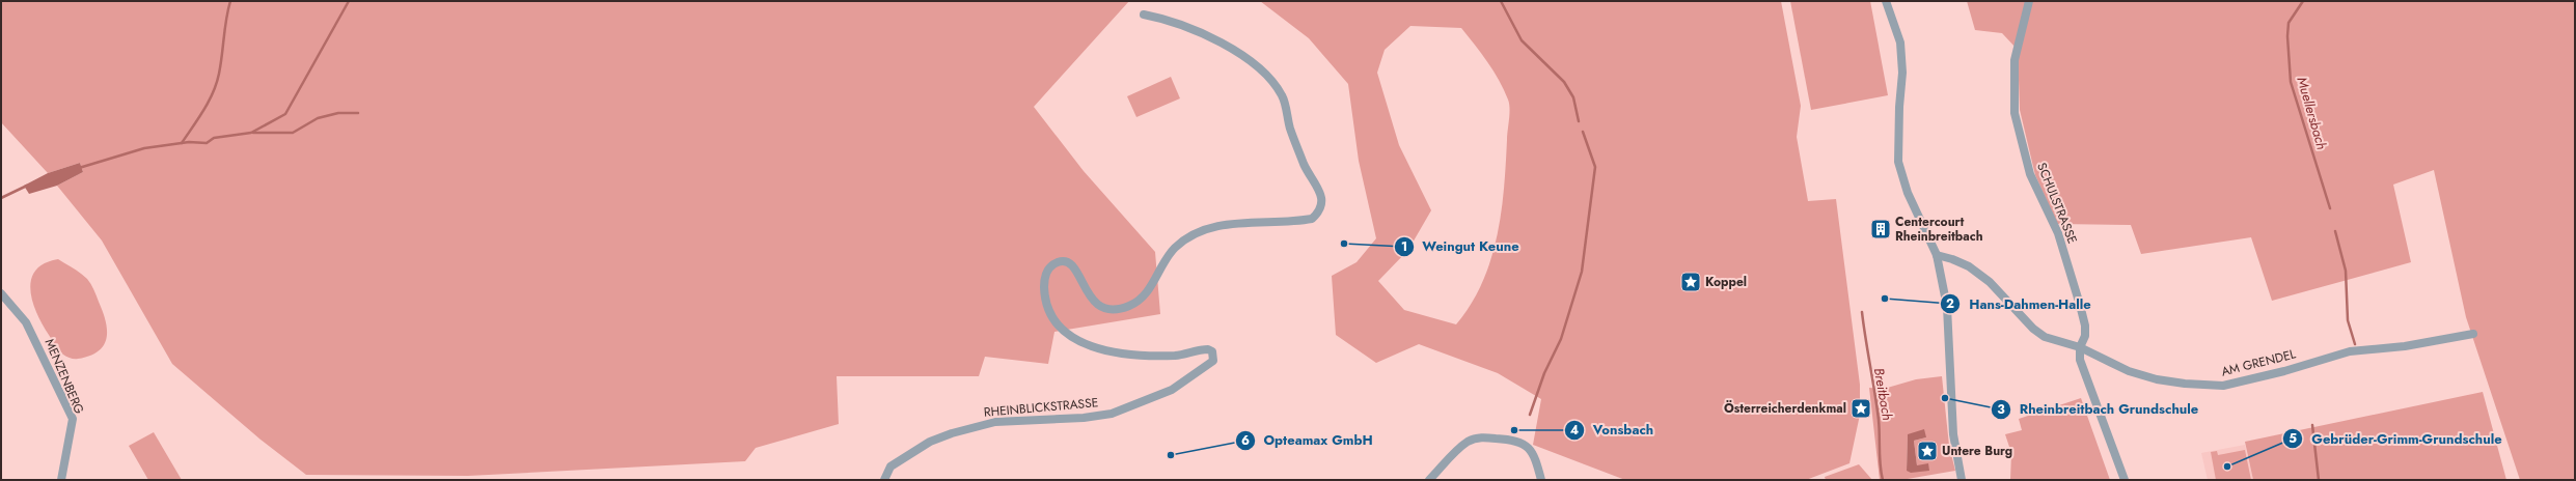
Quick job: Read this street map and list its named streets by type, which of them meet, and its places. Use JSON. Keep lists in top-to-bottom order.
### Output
{
  "streets": {
    "street": [
      "SCHULSTRASSE",
      "AM GRENDEL",
      "MENZENBERG",
      "RHEINBLICKSTRASSE"
    ]
  },
  "crossings": [
    ["SCHULSTRASSE", "AM GRENDEL"]
  ],
  "water": ["Muellersbach", "Breitbach"],
  "places": {
    "building": ["Centercourt Rheinbreitbach"],
    "other": [
      "Weingut Keune",
      "Hans-Dahmen-Halle",
      "Rheinbreitbach Grundschule",
      "Vonsbach",
      "Opteamax GmbH",
      "Gebrüder-Grimm-Grundschule"
    ],
    "place": ["Koppel", "Österreicherdenkmal", "Untere Burg"]
  }
}
